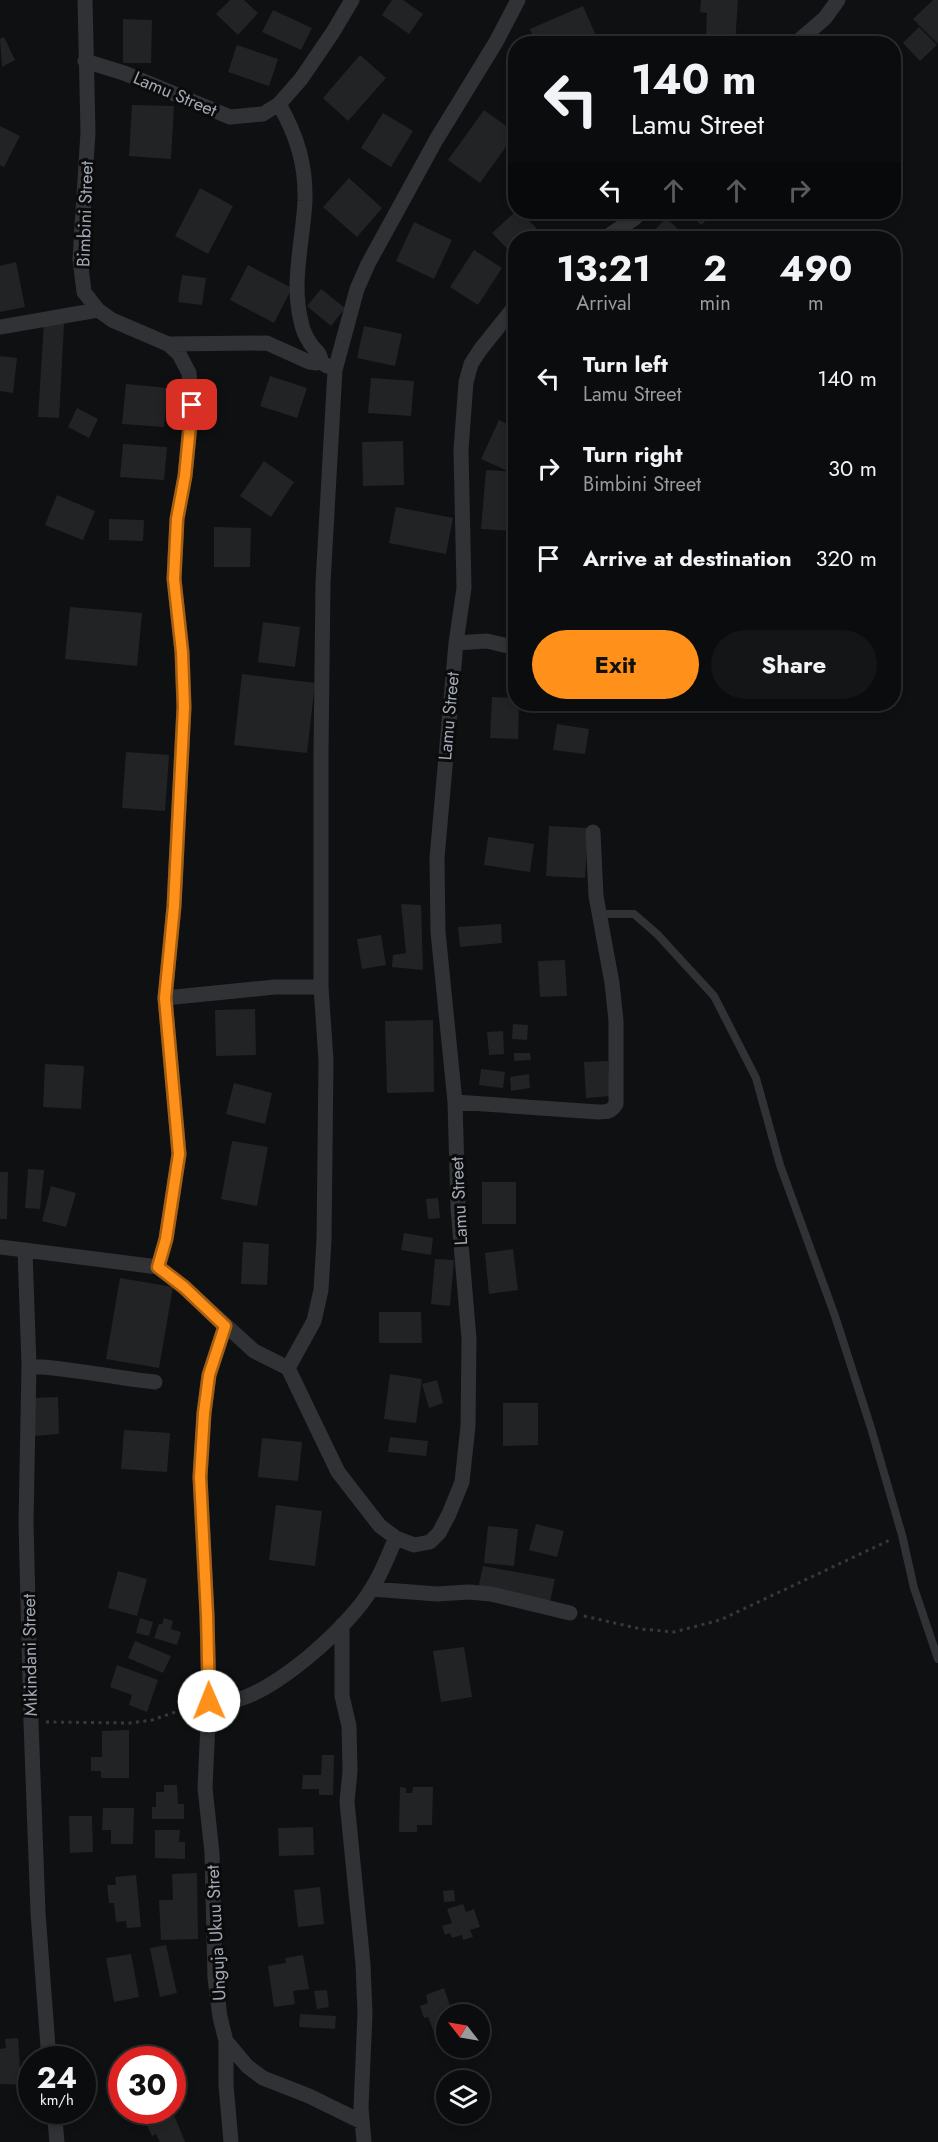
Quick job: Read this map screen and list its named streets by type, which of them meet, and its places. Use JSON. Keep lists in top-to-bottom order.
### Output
{
  "streets": {
    "street": [
      "Lamu Street",
      "Bimbini Street",
      "Mikindani Street",
      "Unguja Ukuu Stret"
    ]
  },
  "crossings": [
    ["Lamu Street", "Bimbini Street"]
  ],
  "north": "top left",
  "page": {
    "turn": ["140 m", "Lamu Street"],
    "eta": [
      "13:21",
      "Arrival",
      "2",
      "min",
      "490",
      "m"
    ],
    "list": [
      {
        "name": "Turn left",
        "note": "Lamu Street",
        "value": "140 m"
      },
      {
        "name": "Turn right",
        "note": "Bimbini Street",
        "value": "30 m"
      },
      {
        "name": "Arrive at destination",
        "value": "320 m"
      }
    ],
    "buttons": ["Exit", "Share"],
    "speed": "24 km/h",
    "limit": "30"
  }
}
